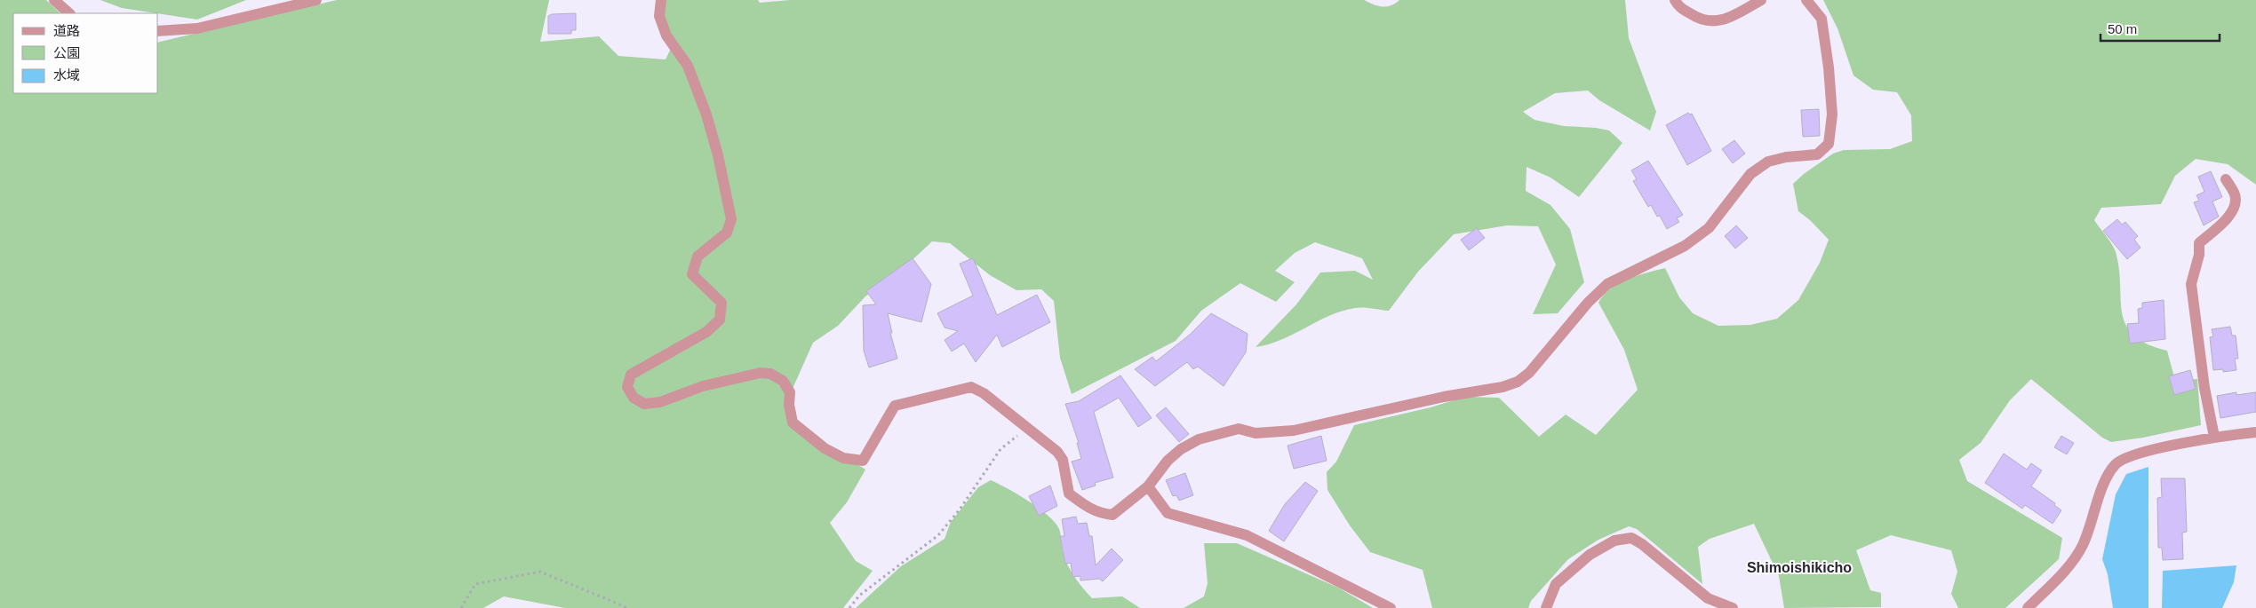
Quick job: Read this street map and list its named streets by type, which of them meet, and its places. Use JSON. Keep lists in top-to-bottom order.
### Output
{
  "districts": ["Shimoishikicho"],
  "legend": ["道路", "公園", "水域"],
  "scale_bar": "50 m"
}
